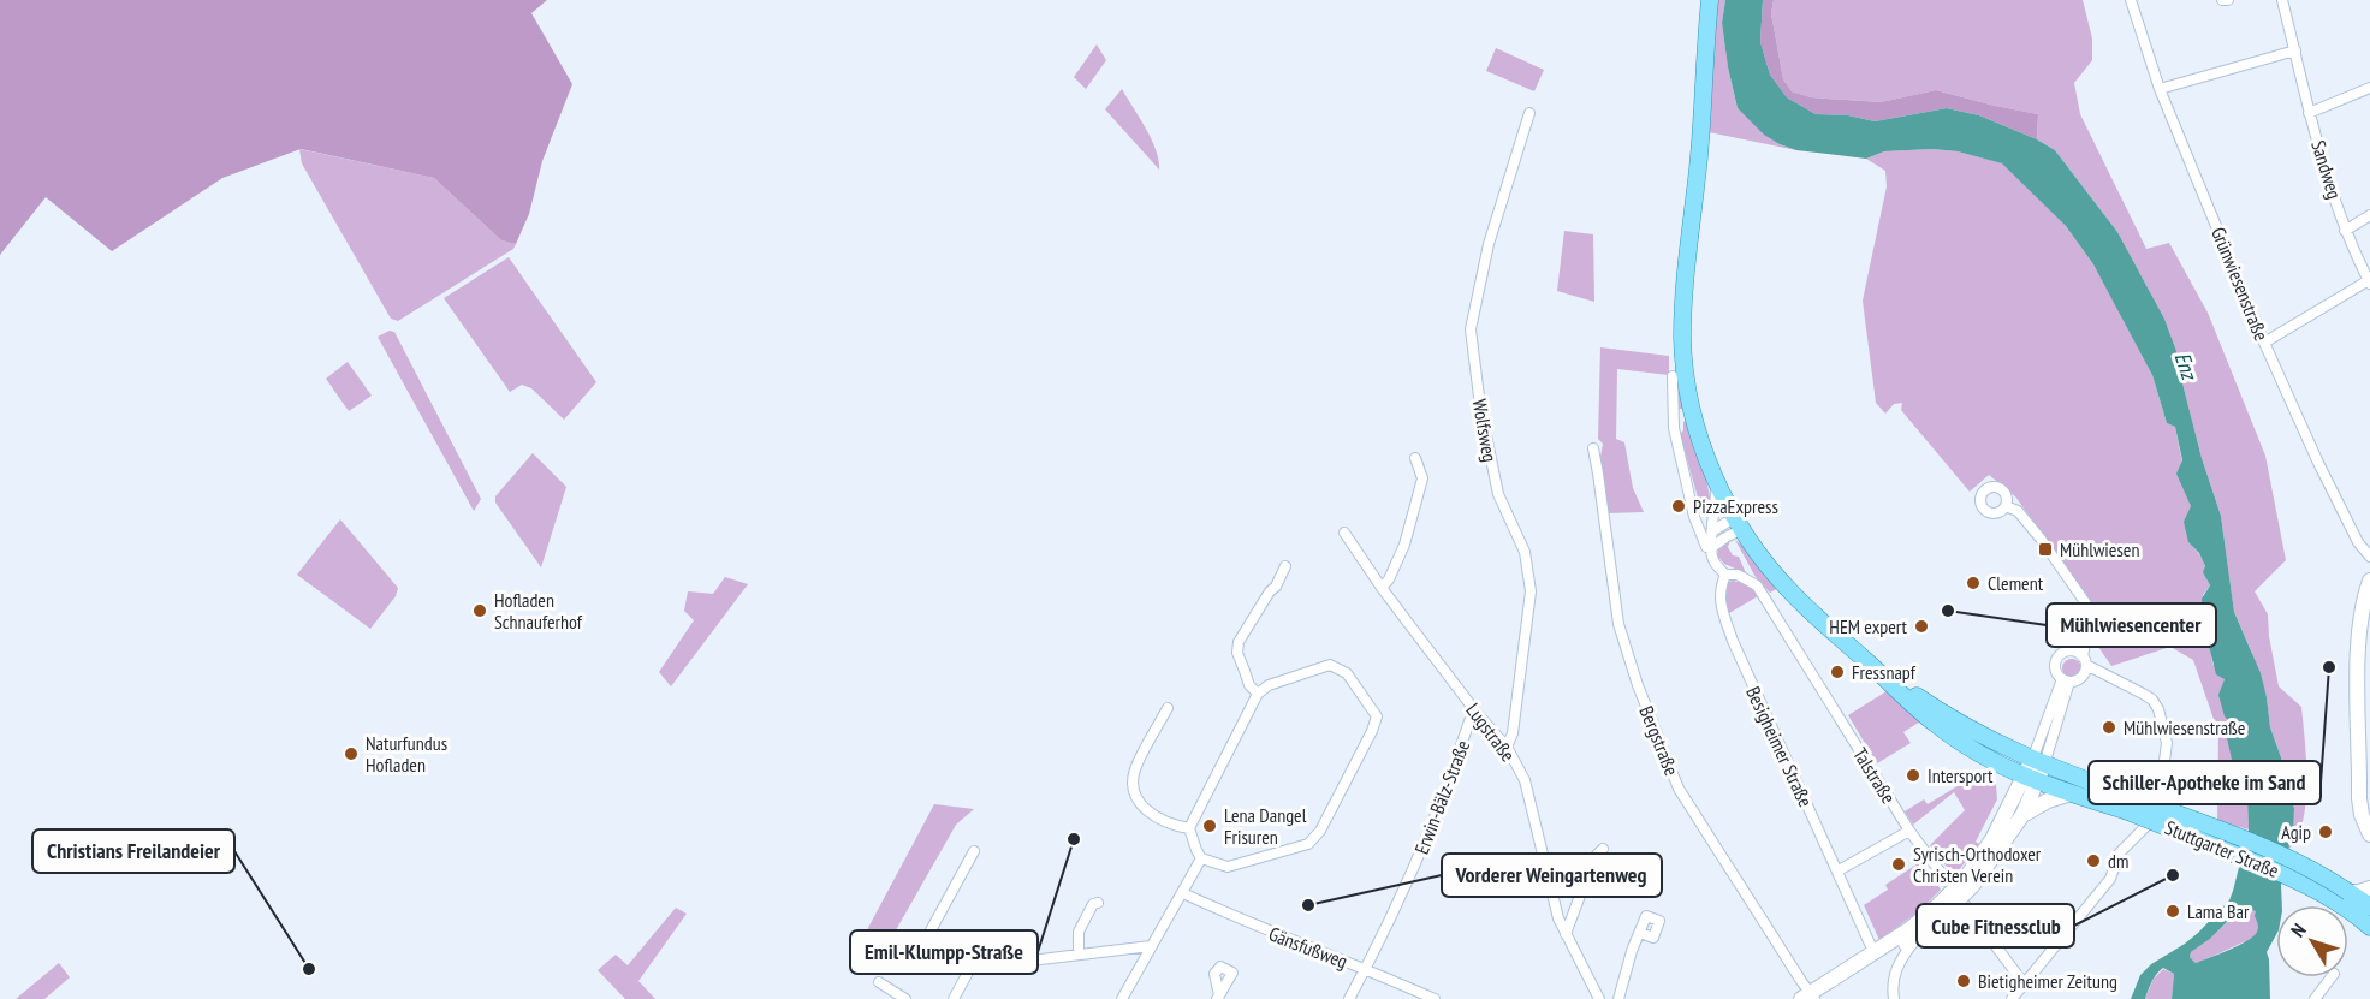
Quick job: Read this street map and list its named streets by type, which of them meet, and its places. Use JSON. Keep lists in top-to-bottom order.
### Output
{
  "streets": {
    "main road": ["Stuttgarter Straße"],
    "street": [
      "Sandweg",
      "Grünwiesenstraße",
      "Wolfsweg",
      "Lugstraße",
      "Bergstraße",
      "Besigheimer Straße",
      "Talstraße",
      "Erwin-Bälz-Straße",
      "Gänsfußweg"
    ]
  },
  "crossings": [
    ["Wolfsweg", "Lugstraße"],
    ["Lugstraße", "Erwin-Bälz-Straße"],
    ["Besigheimer Straße", "Talstraße"],
    ["Erwin-Bälz-Straße", "Gänsfußweg"]
  ],
  "water": ["Enz"],
  "places": {
    "other": [
      "PizzaExpress",
      "Clement",
      "Hofladen Schnauferhof",
      "Mühlwiesencenter",
      "HEM expert",
      "Schiller-Apotheke im Sand",
      "Fressnapf",
      "Mühlwiesenstraße",
      "Naturfundus Hofladen",
      "Intersport",
      "Lena Dangel Frisuren",
      "Agip",
      "Emil-Klumpp-Straße",
      "dm",
      "Syrisch-Orthodoxer Christen Verein",
      "Cube Fitnessclub",
      "Vorderer Weingartenweg",
      "Lama Bar",
      "Christians Freilandeier",
      "Bietigheimer Zeitung"
    ],
    "transit": ["Mühlwiesen"]
  },
  "north": "top left"
}
